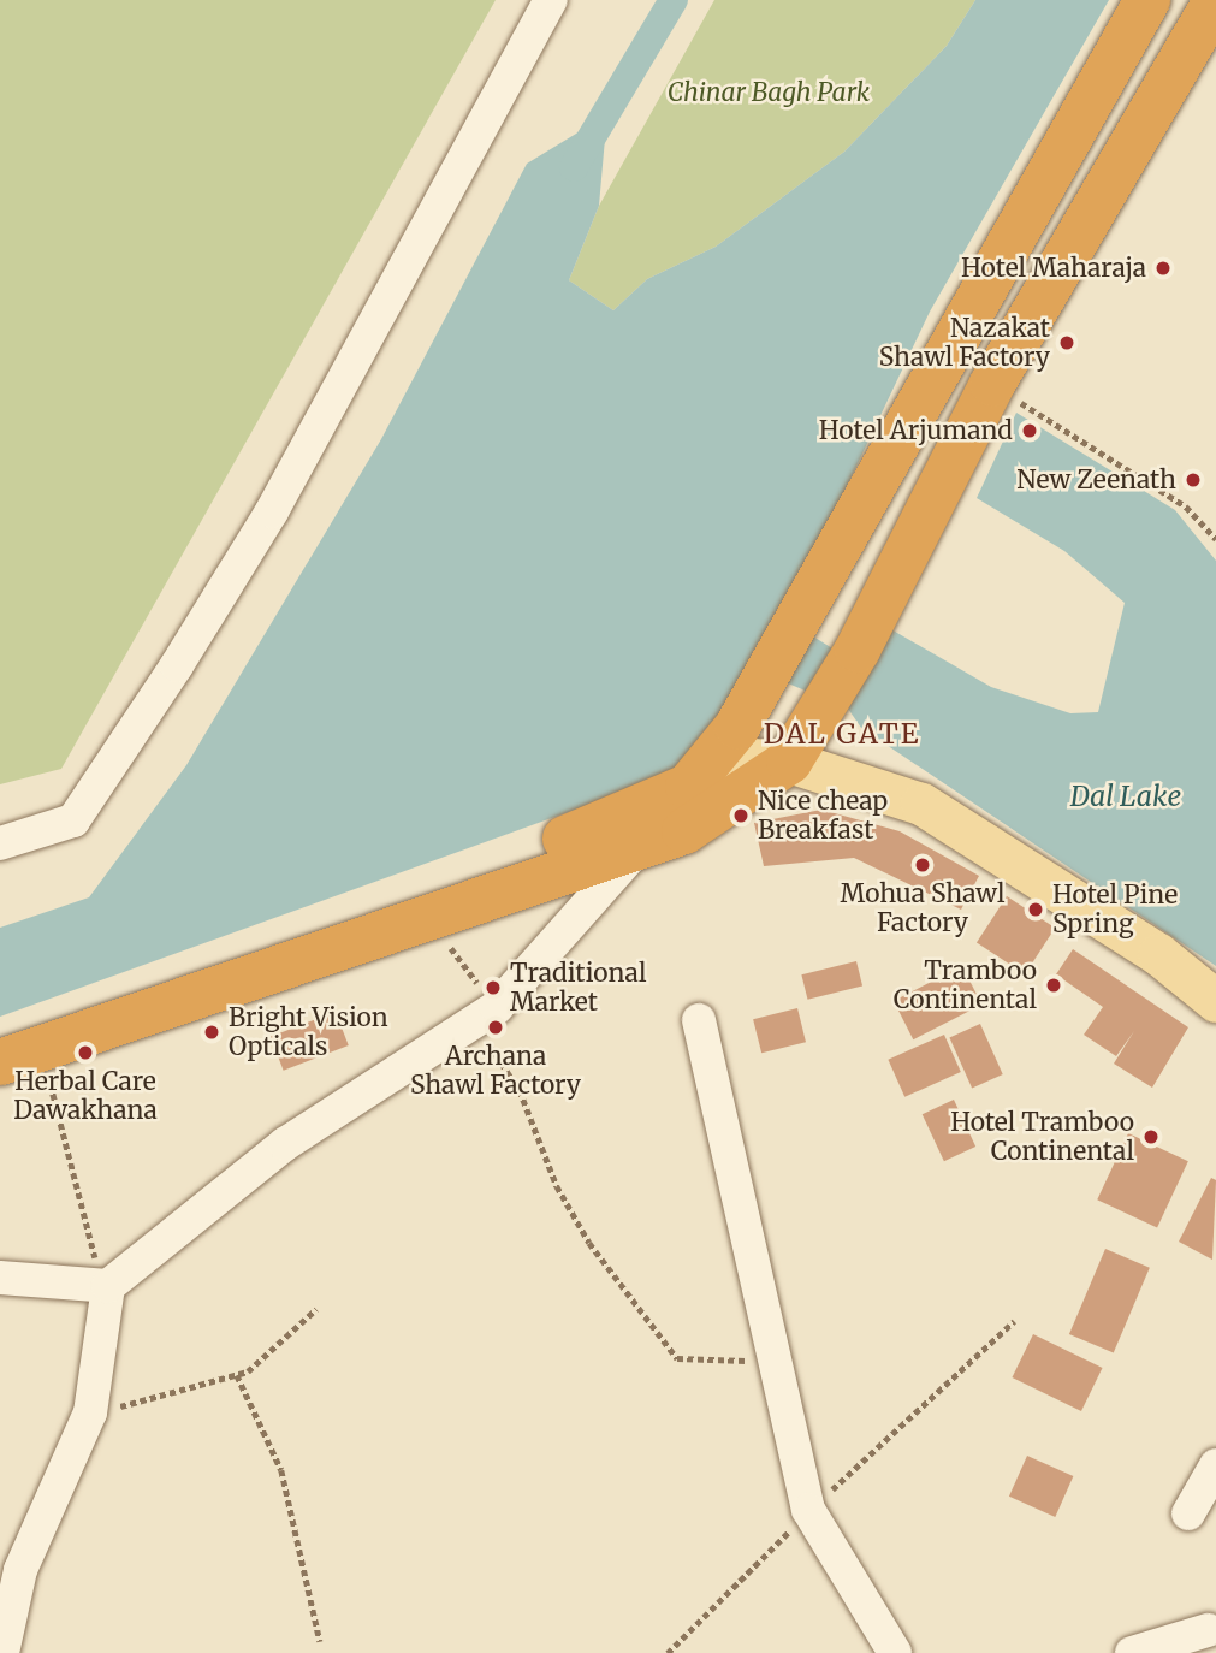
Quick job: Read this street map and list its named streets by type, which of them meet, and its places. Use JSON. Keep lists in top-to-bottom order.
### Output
{
  "districts": ["DAL GATE"],
  "water": ["Dal Lake"],
  "parks": ["Chinar Bagh Park"],
  "places": [
    "Hotel Maharaja",
    "Nazakat Shawl Factory",
    "Hotel Arjumand",
    "New Zeenath",
    "Nice cheap Breakfast",
    "Mohua Shawl Factory",
    "Hotel Pine Spring",
    "Tramboo Continental",
    "Traditional Market",
    "Archana Shawl Factory",
    "Bright Vision Opticals",
    "Herbal Care Dawakhana",
    "Hotel Tramboo Continental"
  ]
}
